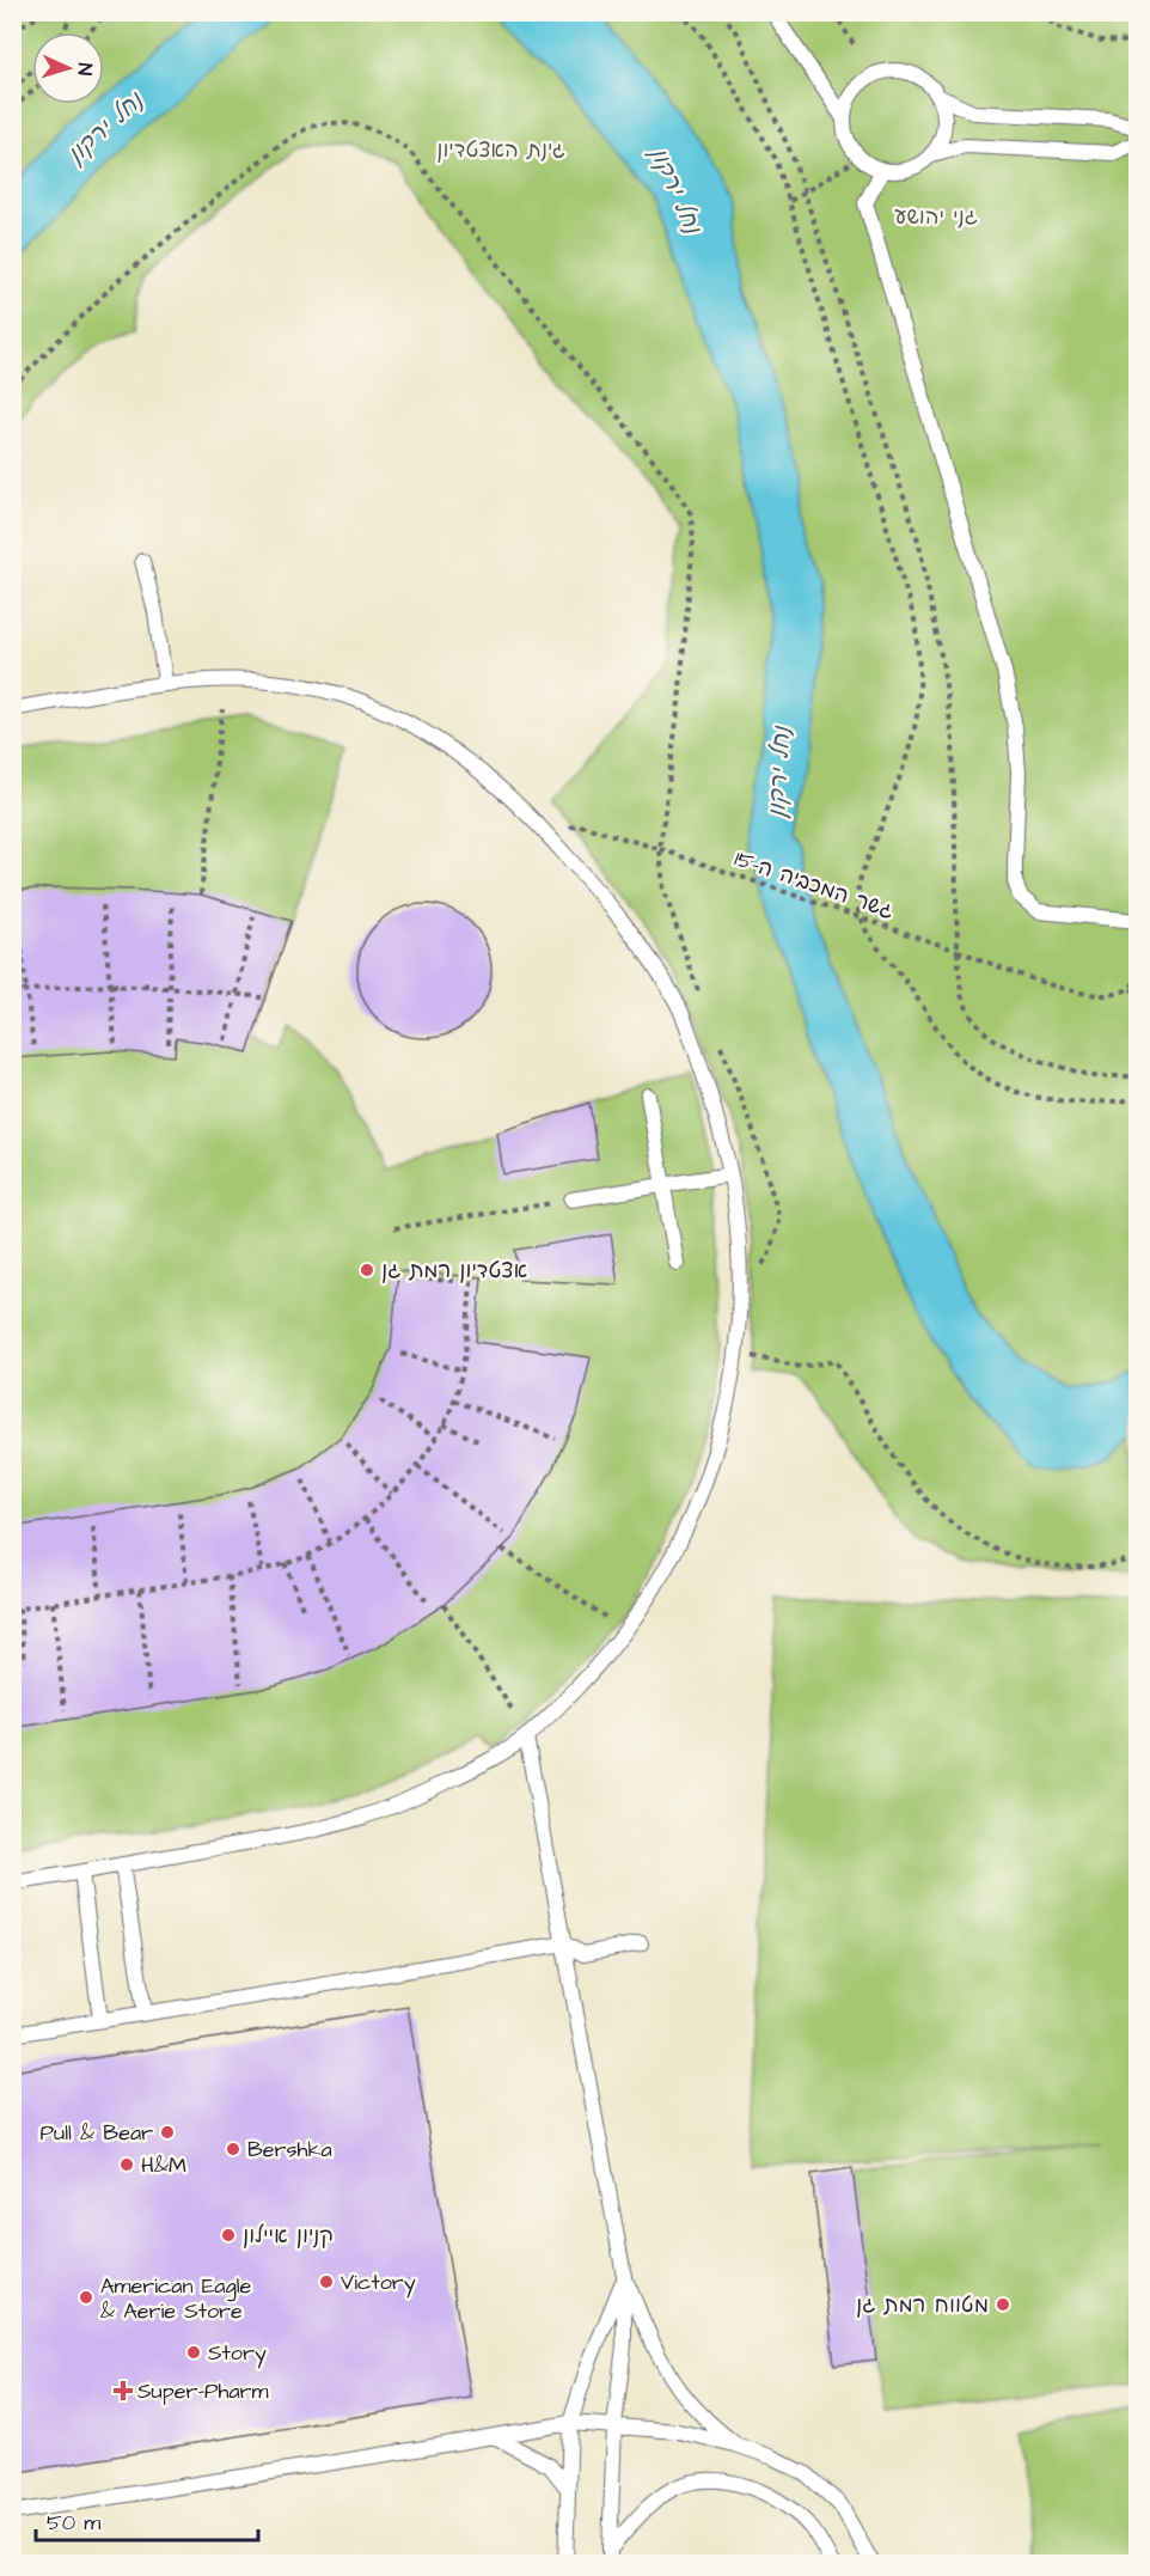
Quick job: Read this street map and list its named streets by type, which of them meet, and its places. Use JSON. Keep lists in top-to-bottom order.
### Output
{
  "streets": {
    "path": ["גשר המכביה ה-15"]
  },
  "water": ["נחל ירקון"],
  "parks": ["גינת האצטדיון", "גני יהושע"],
  "places": {
    "other": [
      "אצטדיון רמת גן",
      "Pull & Bear",
      "Bershka",
      "H&M",
      "קניון איילון",
      "Victory",
      "American Eagle & Aerie Store",
      "מטווח רמת גן",
      "Story"
    ],
    "health": ["Super-Pharm"]
  },
  "scale_bar": "50 m",
  "north": "right"
}
